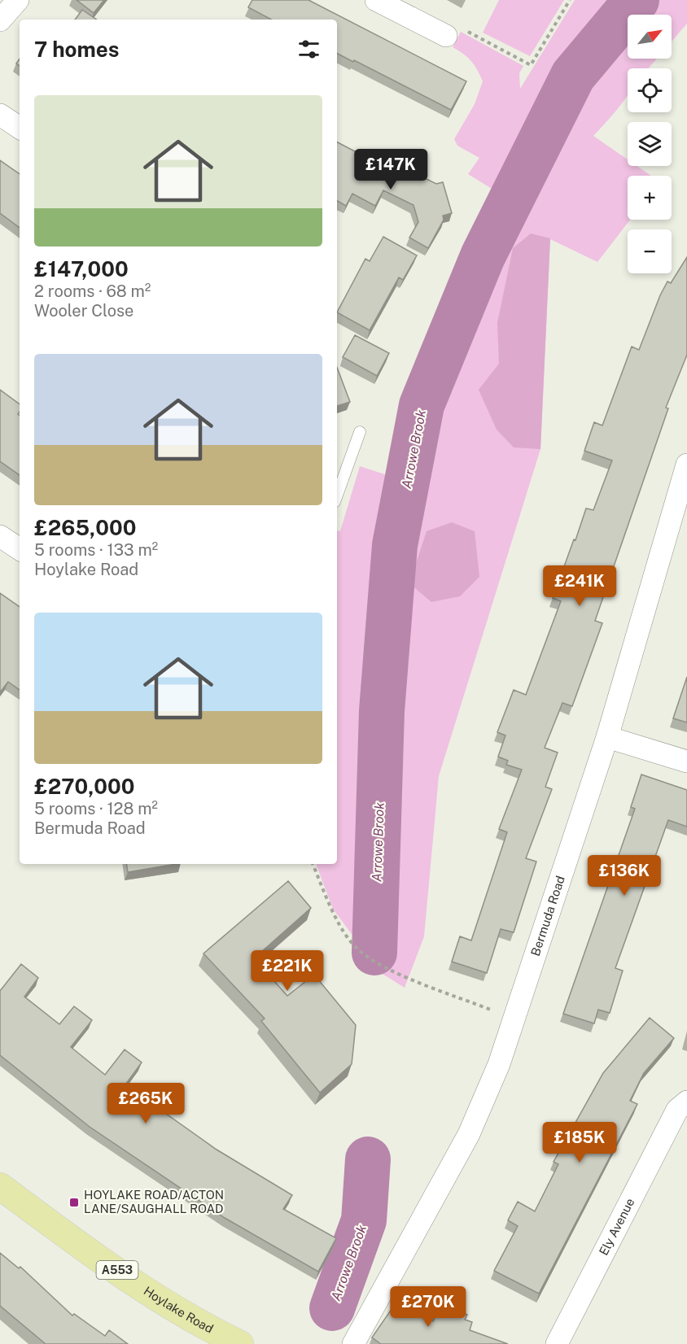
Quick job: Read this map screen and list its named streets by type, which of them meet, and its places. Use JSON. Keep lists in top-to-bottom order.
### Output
{
  "streets": {
    "main road": ["A553", "Hoylake Road"],
    "street": ["Bermuda Road", "Ely Avenue"]
  },
  "water": ["Arrowe Brook"],
  "places": {
    "transit": ["HOYLAKE ROAD/ACTON LANE/SAUGHALL ROAD"]
  },
  "north": "top right",
  "page": {
    "map_buttons": ["+", "−"],
    "heading": "7 homes",
    "list": [
      {
        "name": "£147,000",
        "note": "2 rooms · 68 m² · Wooler Close"
      },
      {
        "name": "£265,000",
        "note": "5 rooms · 133 m² · Hoylake Road"
      },
      {
        "name": "£270,000",
        "note": "5 rooms · 128 m² · Bermuda Road"
      }
    ],
    "price": [
      "£147K",
      "£241K",
      "£136K",
      "£221K",
      "£265K",
      "£185K",
      "£270K"
    ]
  }
}
